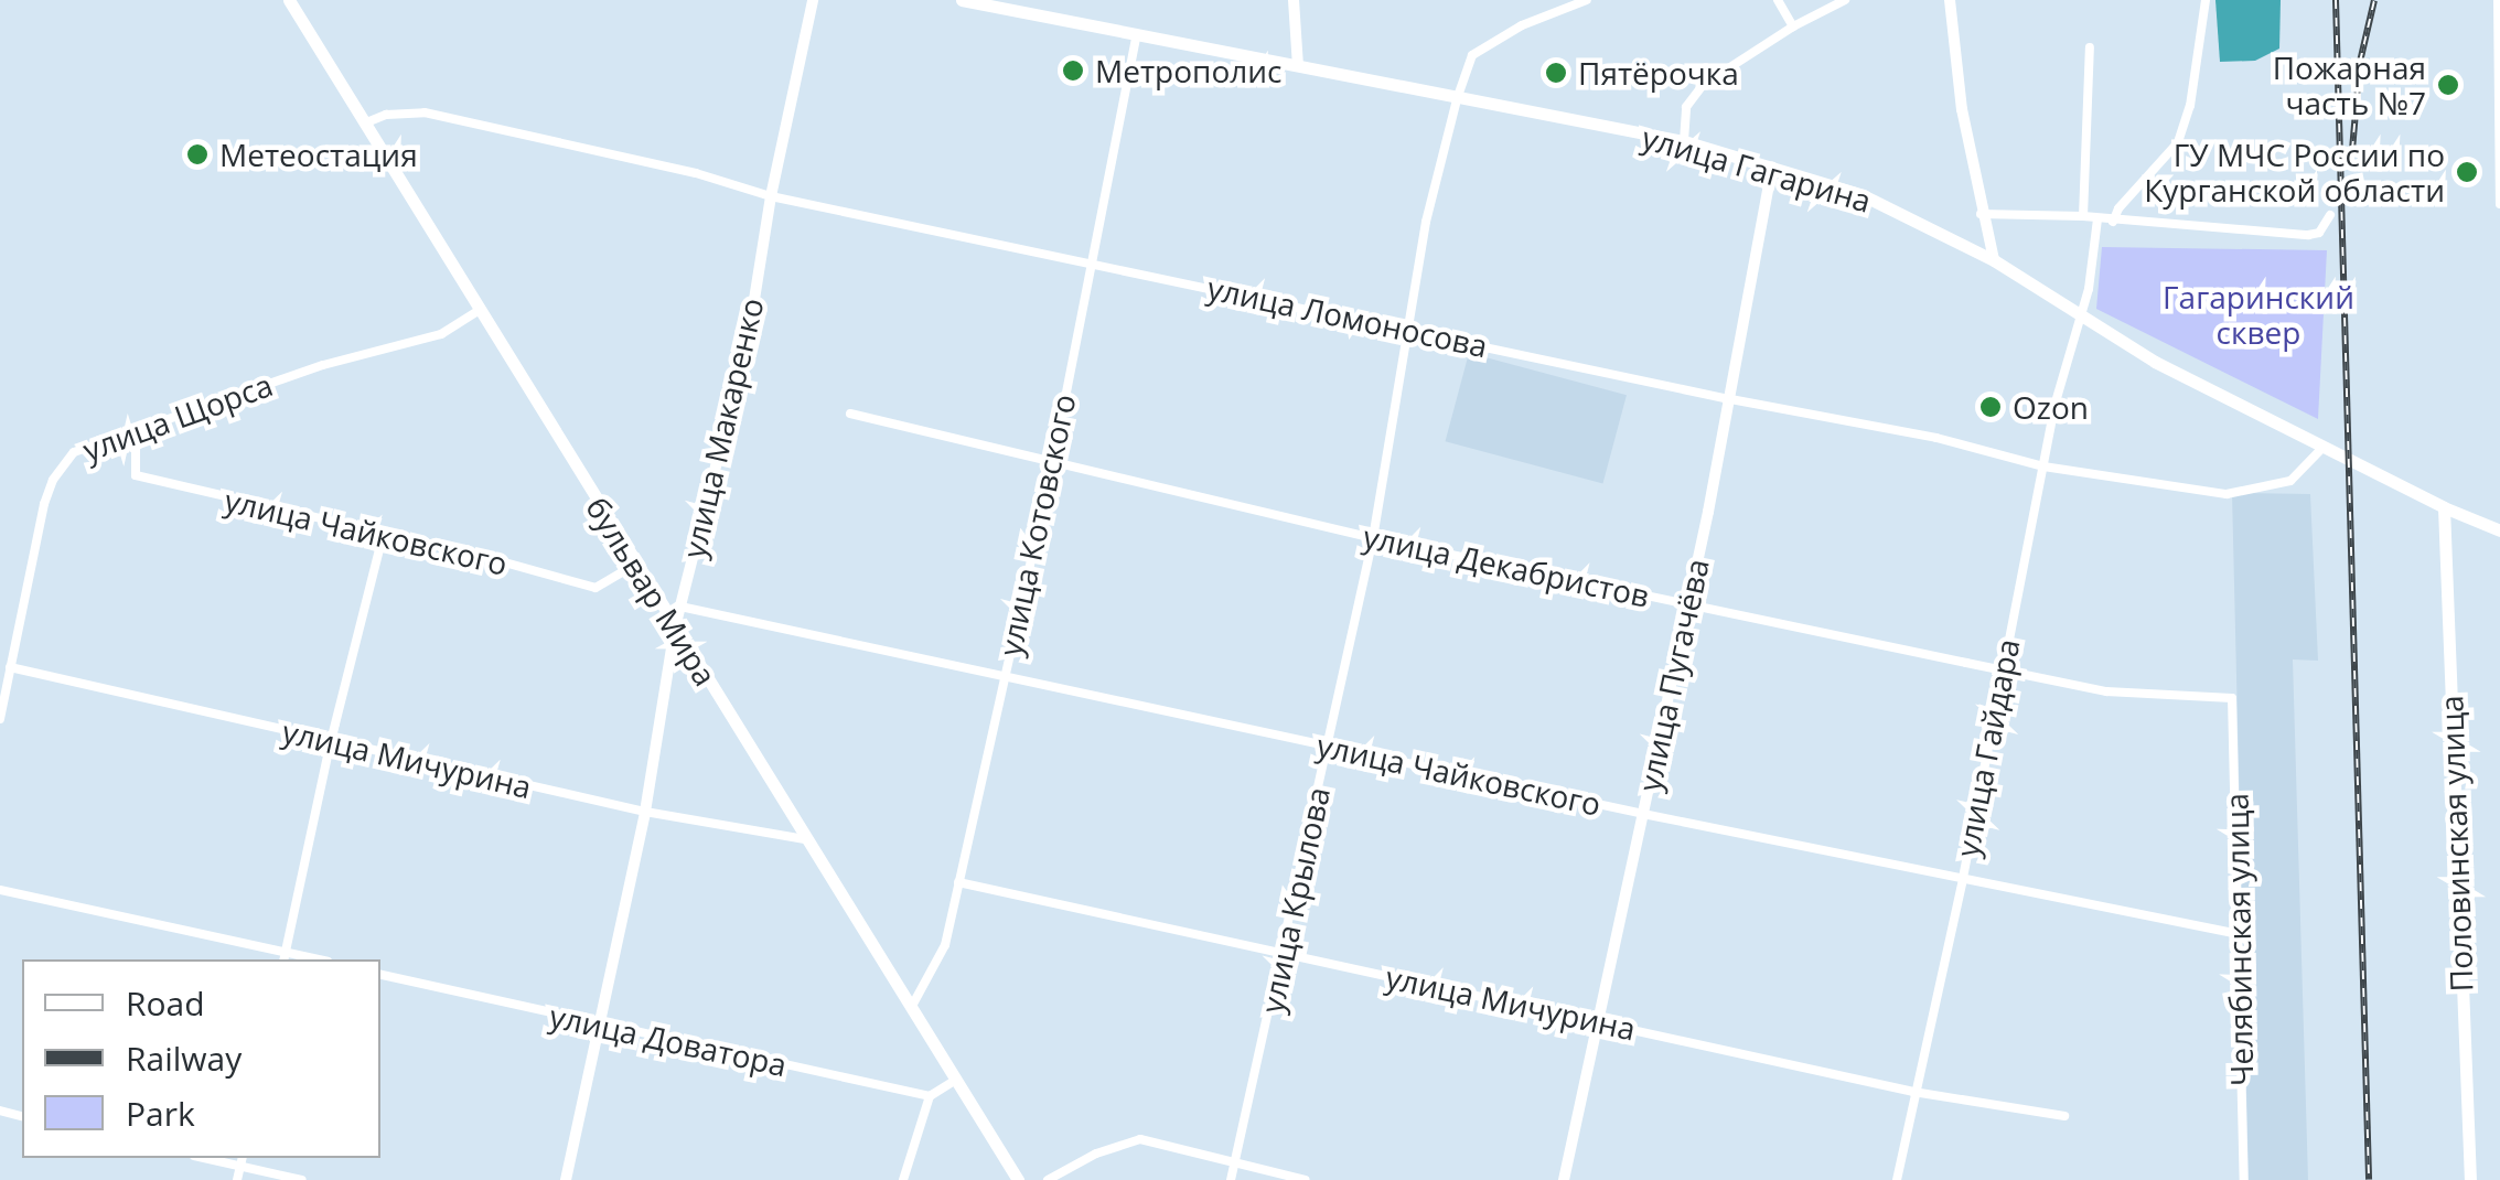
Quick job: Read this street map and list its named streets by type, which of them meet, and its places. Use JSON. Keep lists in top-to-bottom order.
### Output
{
  "streets": {
    "main road": ["улица Гагарина", "бульвар Мира", "Половинская улица"],
    "street": [
      "улица Ломоносова",
      "улица Щорса",
      "улица Макаренко",
      "улица Котовского",
      "улица Чайковского",
      "улица Декабристов",
      "улица Пугачёва",
      "улица Гайдара",
      "улица Мичурина",
      "улица Крылова",
      "Челябинская улица",
      "улица Доватора"
    ]
  },
  "crossings": [
    ["улица Гагарина", "улица Ломоносова"],
    ["улица Гагарина", "улица Котовского"],
    ["улица Гагарина", "улица Пугачёва"],
    ["улица Гагарина", "улица Гайдара"],
    ["улица Гагарина", "Половинская улица"],
    ["улица Гагарина", "улица Крылова"],
    ["улица Ломоносова", "улица Макаренко"],
    ["улица Ломоносова", "улица Котовского"],
    ["улица Ломоносова", "бульвар Мира"],
    ["улица Ломоносова", "улица Пугачёва"],
    ["улица Ломоносова", "улица Гайдара"],
    ["улица Ломоносова", "улица Крылова"],
    ["улица Щорса", "улица Чайковского"],
    ["улица Щорса", "бульвар Мира"],
    ["улица Щорса", "улица Мичурина"],
    ["улица Макаренко", "улица Чайковского"],
    ["улица Макаренко", "бульвар Мира"],
    ["улица Макаренко", "улица Мичурина"],
    ["улица Макаренко", "улица Доватора"],
    ["улица Котовского", "улица Чайковского"],
    ["улица Котовского", "улица Декабристов"],
    ["улица Котовского", "бульвар Мира"],
    ["улица Котовского", "улица Мичурина"],
    ["улица Чайковского", "бульвар Мира"],
    ["улица Чайковского", "улица Пугачёва"],
    ["улица Чайковского", "улица Гайдара"],
    ["улица Чайковского", "улица Крылова"],
    ["улица Чайковского", "Челябинская улица"],
    ["улица Декабристов", "улица Пугачёва"],
    ["улица Декабристов", "улица Гайдара"],
    ["улица Декабристов", "улица Крылова"],
    ["улица Декабристов", "Челябинская улица"],
    ["бульвар Мира", "улица Мичурина"],
    ["улица Пугачёва", "улица Мичурина"],
    ["улица Гайдара", "улица Мичурина"],
    ["улица Мичурина", "улица Крылова"]
  ],
  "parks": ["Гагаринский сквер"],
  "places": [
    "Метрополис",
    "Пятёрочка",
    "Пожарная часть №7",
    "Метеостация",
    "ГУ МЧС России по Курганской области",
    "Ozon"
  ],
  "legend": ["Road", "Railway", "Park"]
}
